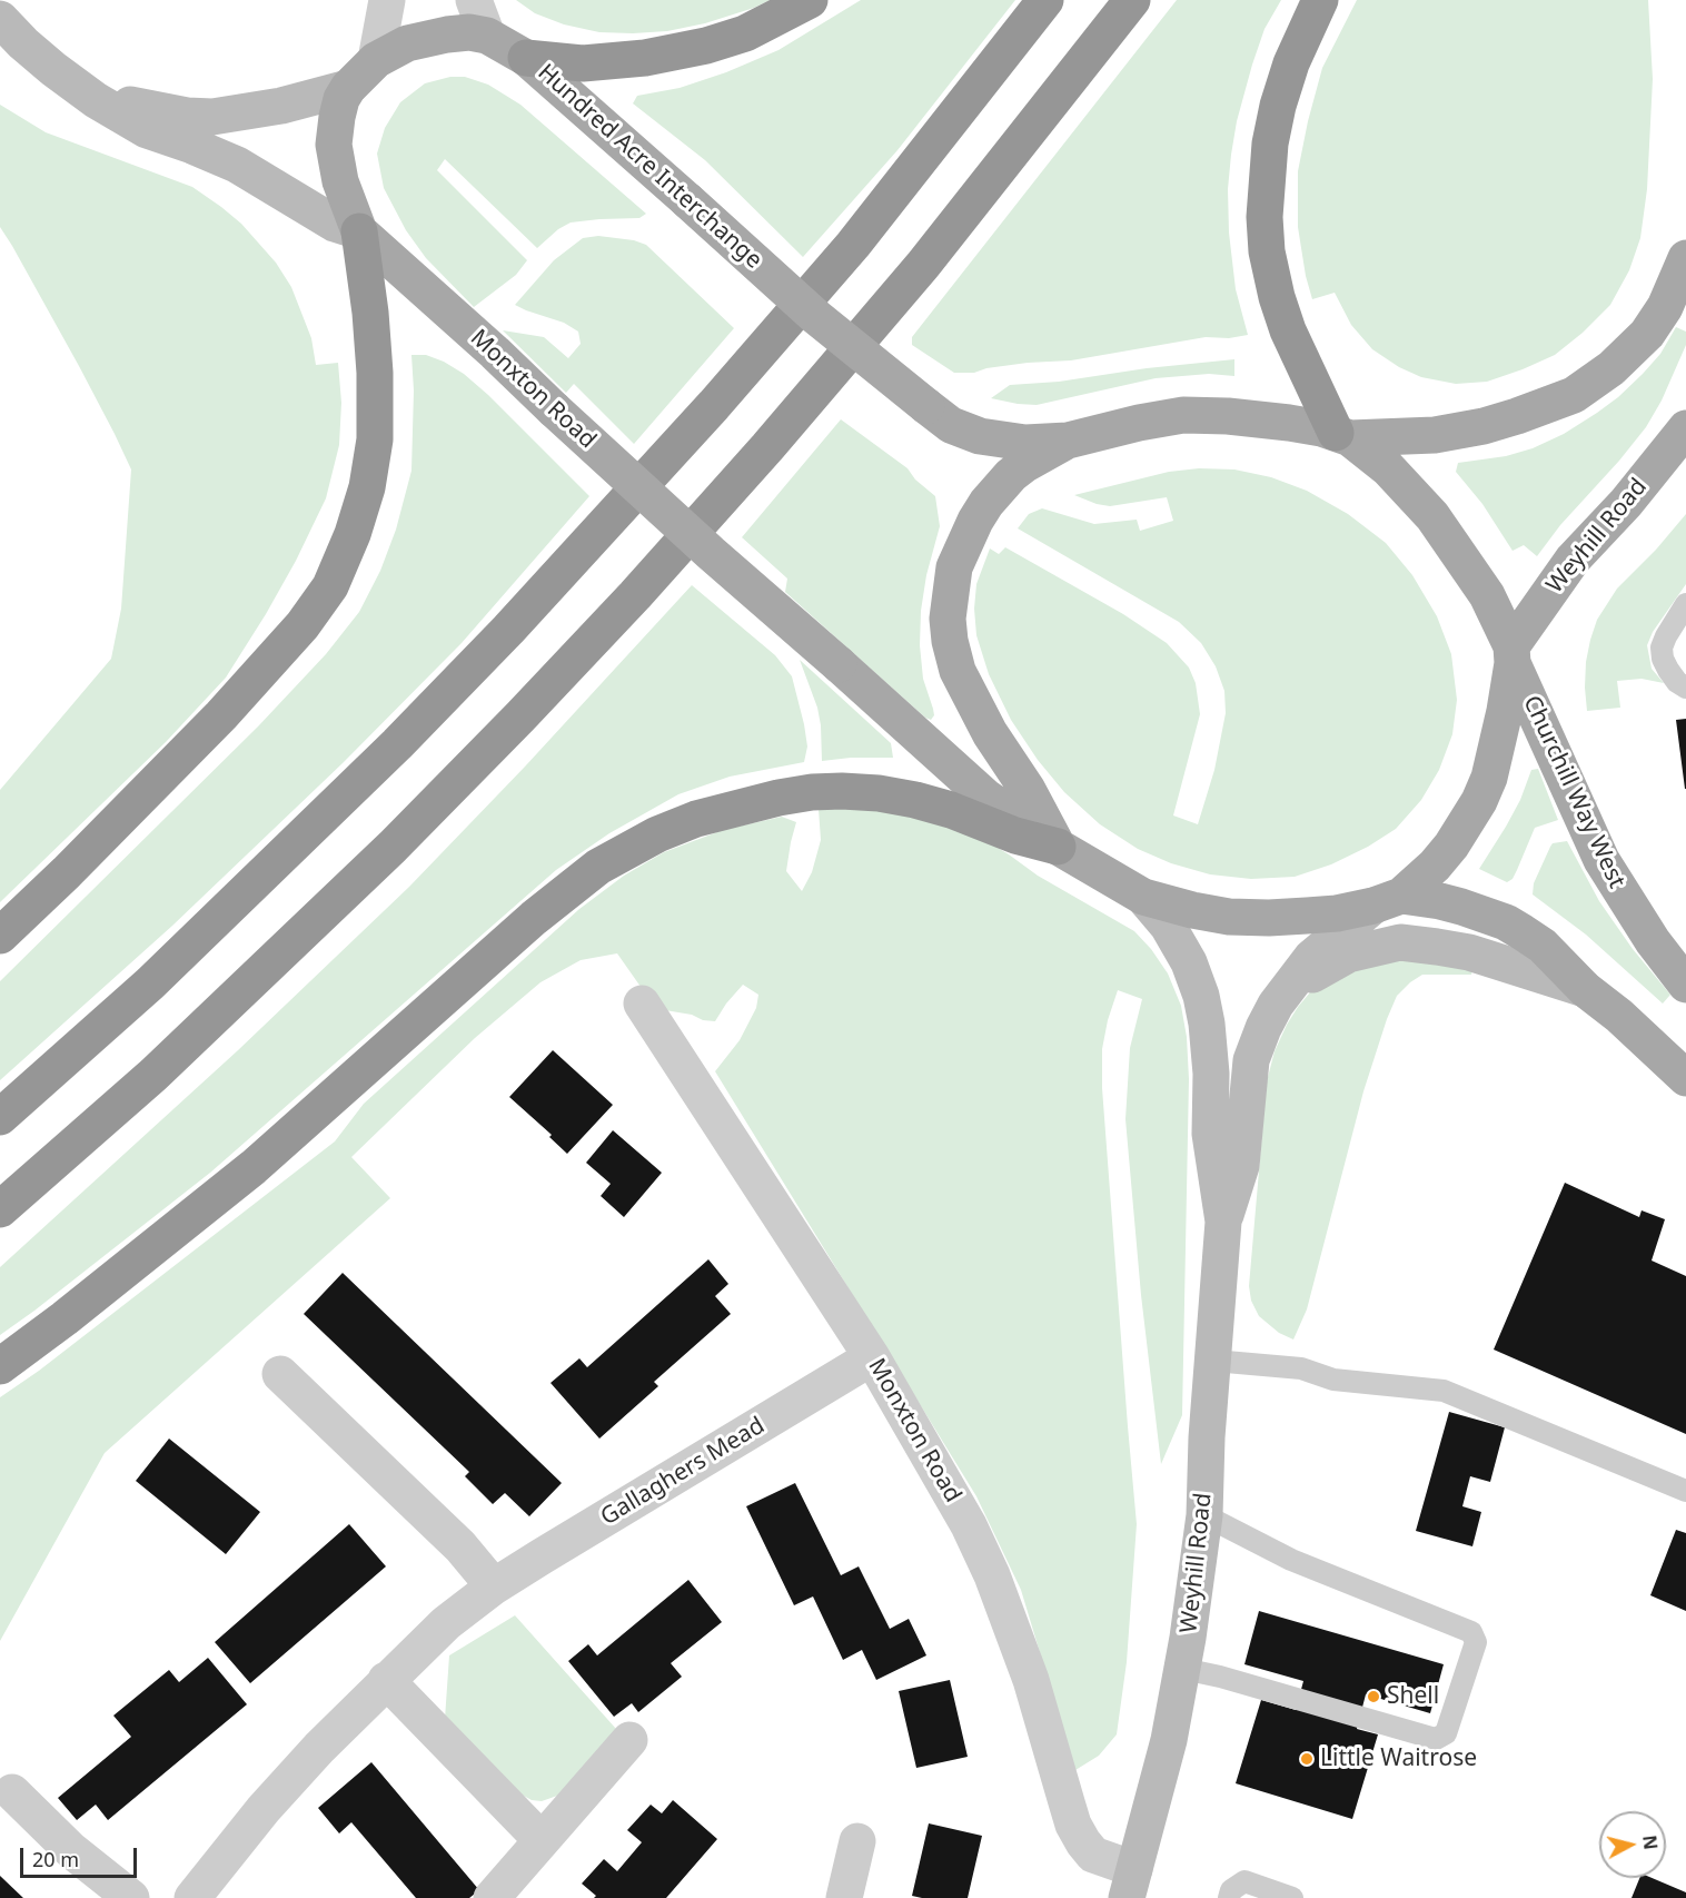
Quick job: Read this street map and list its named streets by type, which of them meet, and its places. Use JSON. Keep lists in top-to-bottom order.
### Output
{
  "streets": {
    "main road": [
      "Hundred Acre Interchange",
      "Monxton Road",
      "Weyhill Road",
      "Churchill Way West"
    ],
    "street": ["Gallaghers Mead"]
  },
  "crossings": [
    ["Hundred Acre Interchange", "Monxton Road"],
    ["Hundred Acre Interchange", "Weyhill Road"],
    ["Hundred Acre Interchange", "Churchill Way West"],
    ["Monxton Road", "Weyhill Road"],
    ["Monxton Road", "Gallaghers Mead"],
    ["Weyhill Road", "Churchill Way West"]
  ],
  "places": ["Shell", "Little Waitrose"],
  "scale_bar": "20 m",
  "north": "right"
}
